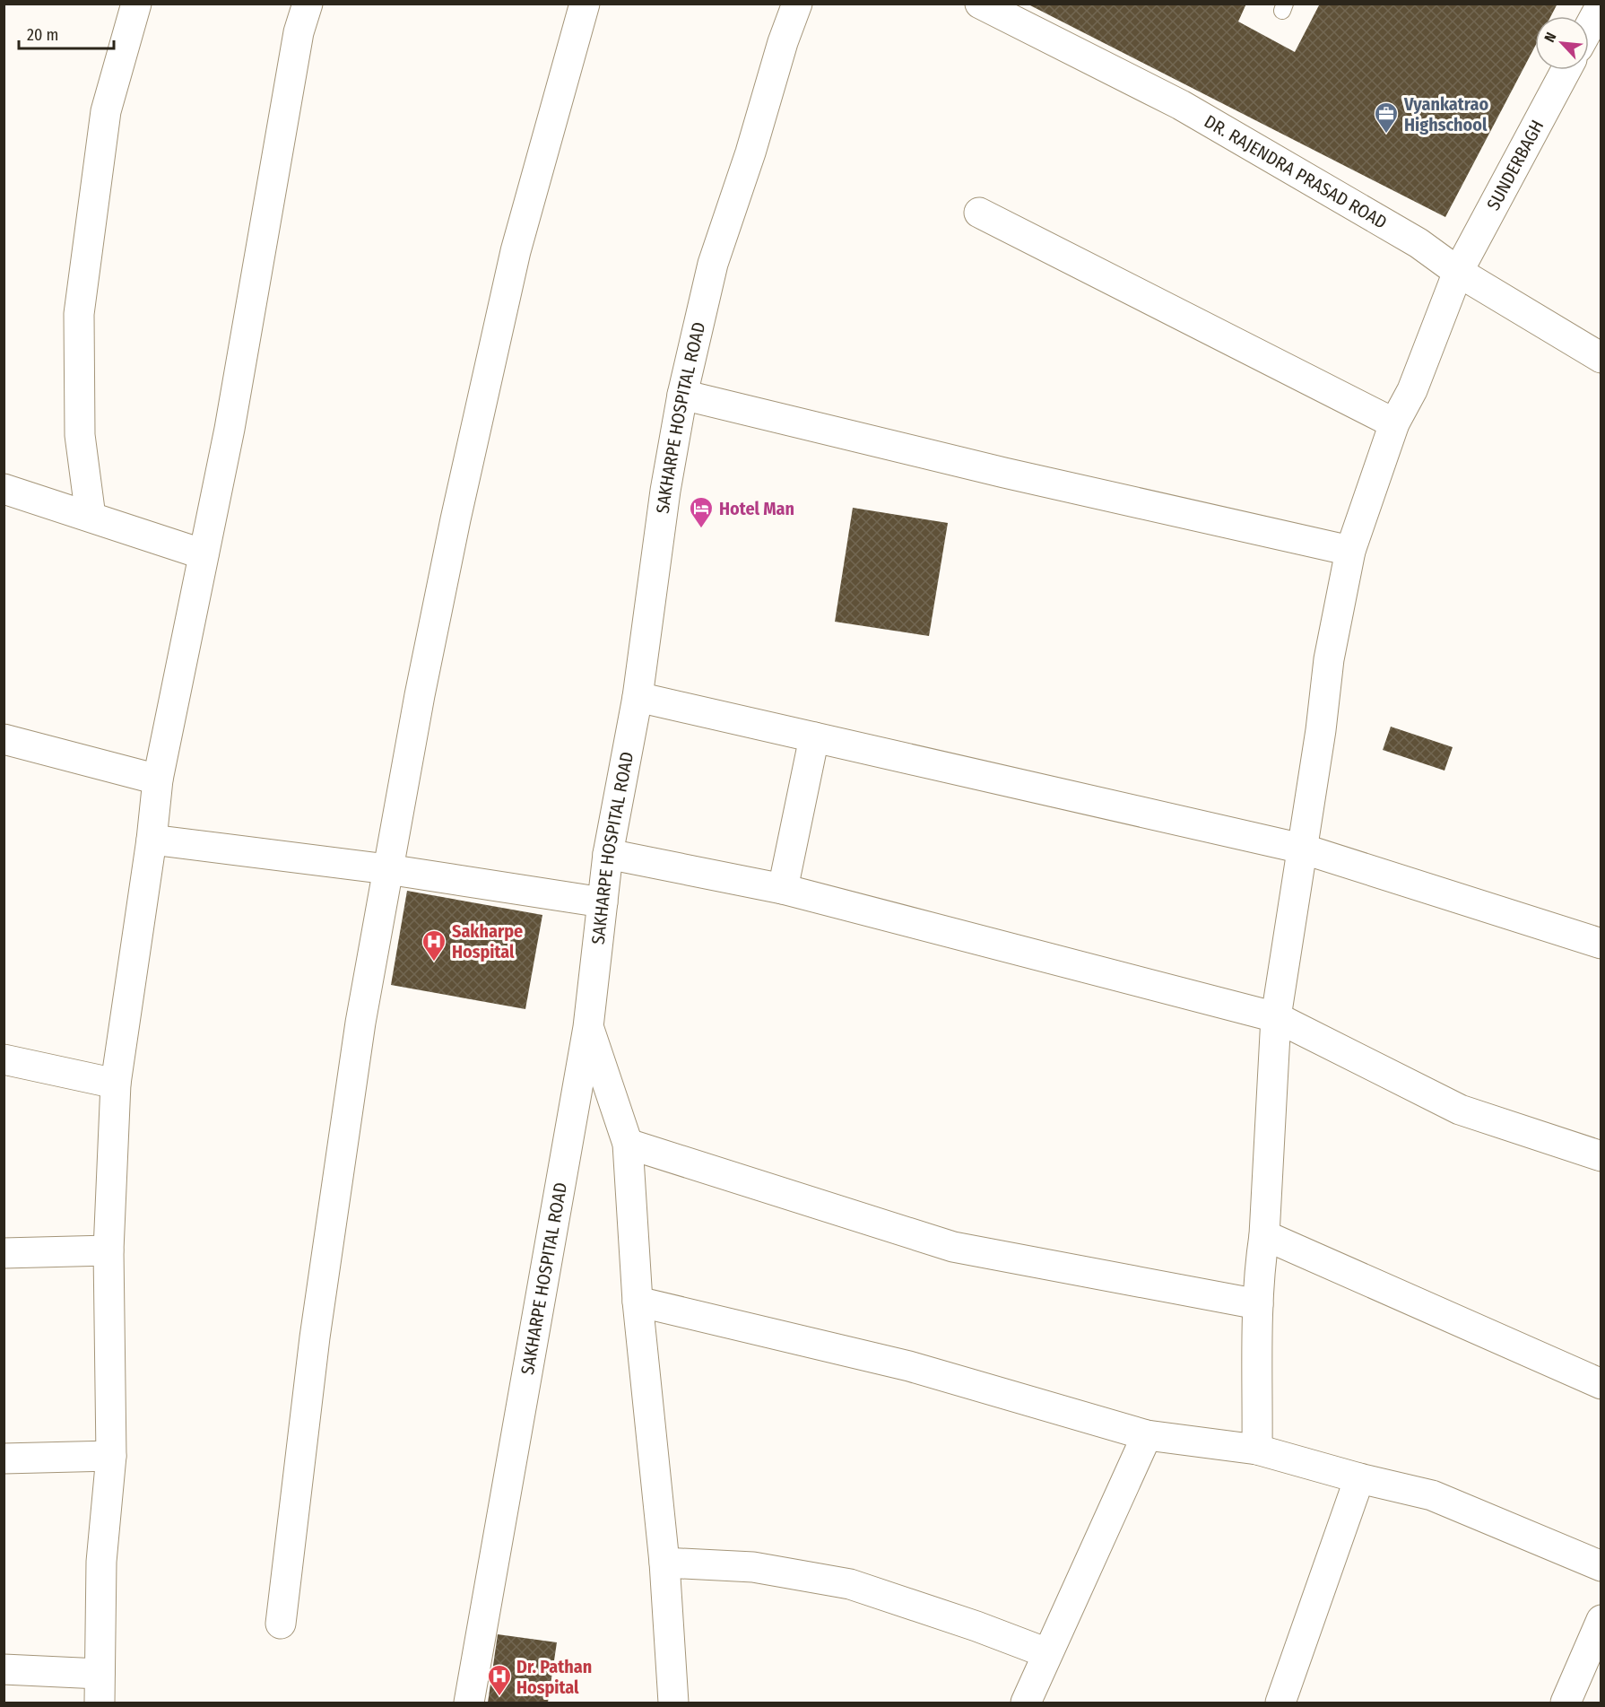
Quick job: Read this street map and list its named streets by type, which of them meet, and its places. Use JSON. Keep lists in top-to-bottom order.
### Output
{
  "streets": {
    "street": ["SUNDERBAGH", "DR. RAJENDRA PRASAD ROAD", "SAKHARPE HOSPITAL ROAD"]
  },
  "crossings": [
    ["SUNDERBAGH", "DR. RAJENDRA PRASAD ROAD"]
  ],
  "places": {
    "office": ["Vyankatrao Highschool"],
    "hotel": ["Hotel Man"],
    "hospital": ["Sakharpe Hospital", "Dr. Pathan Hospital"]
  },
  "scale_bar": "20 m",
  "north": "top left"
}
